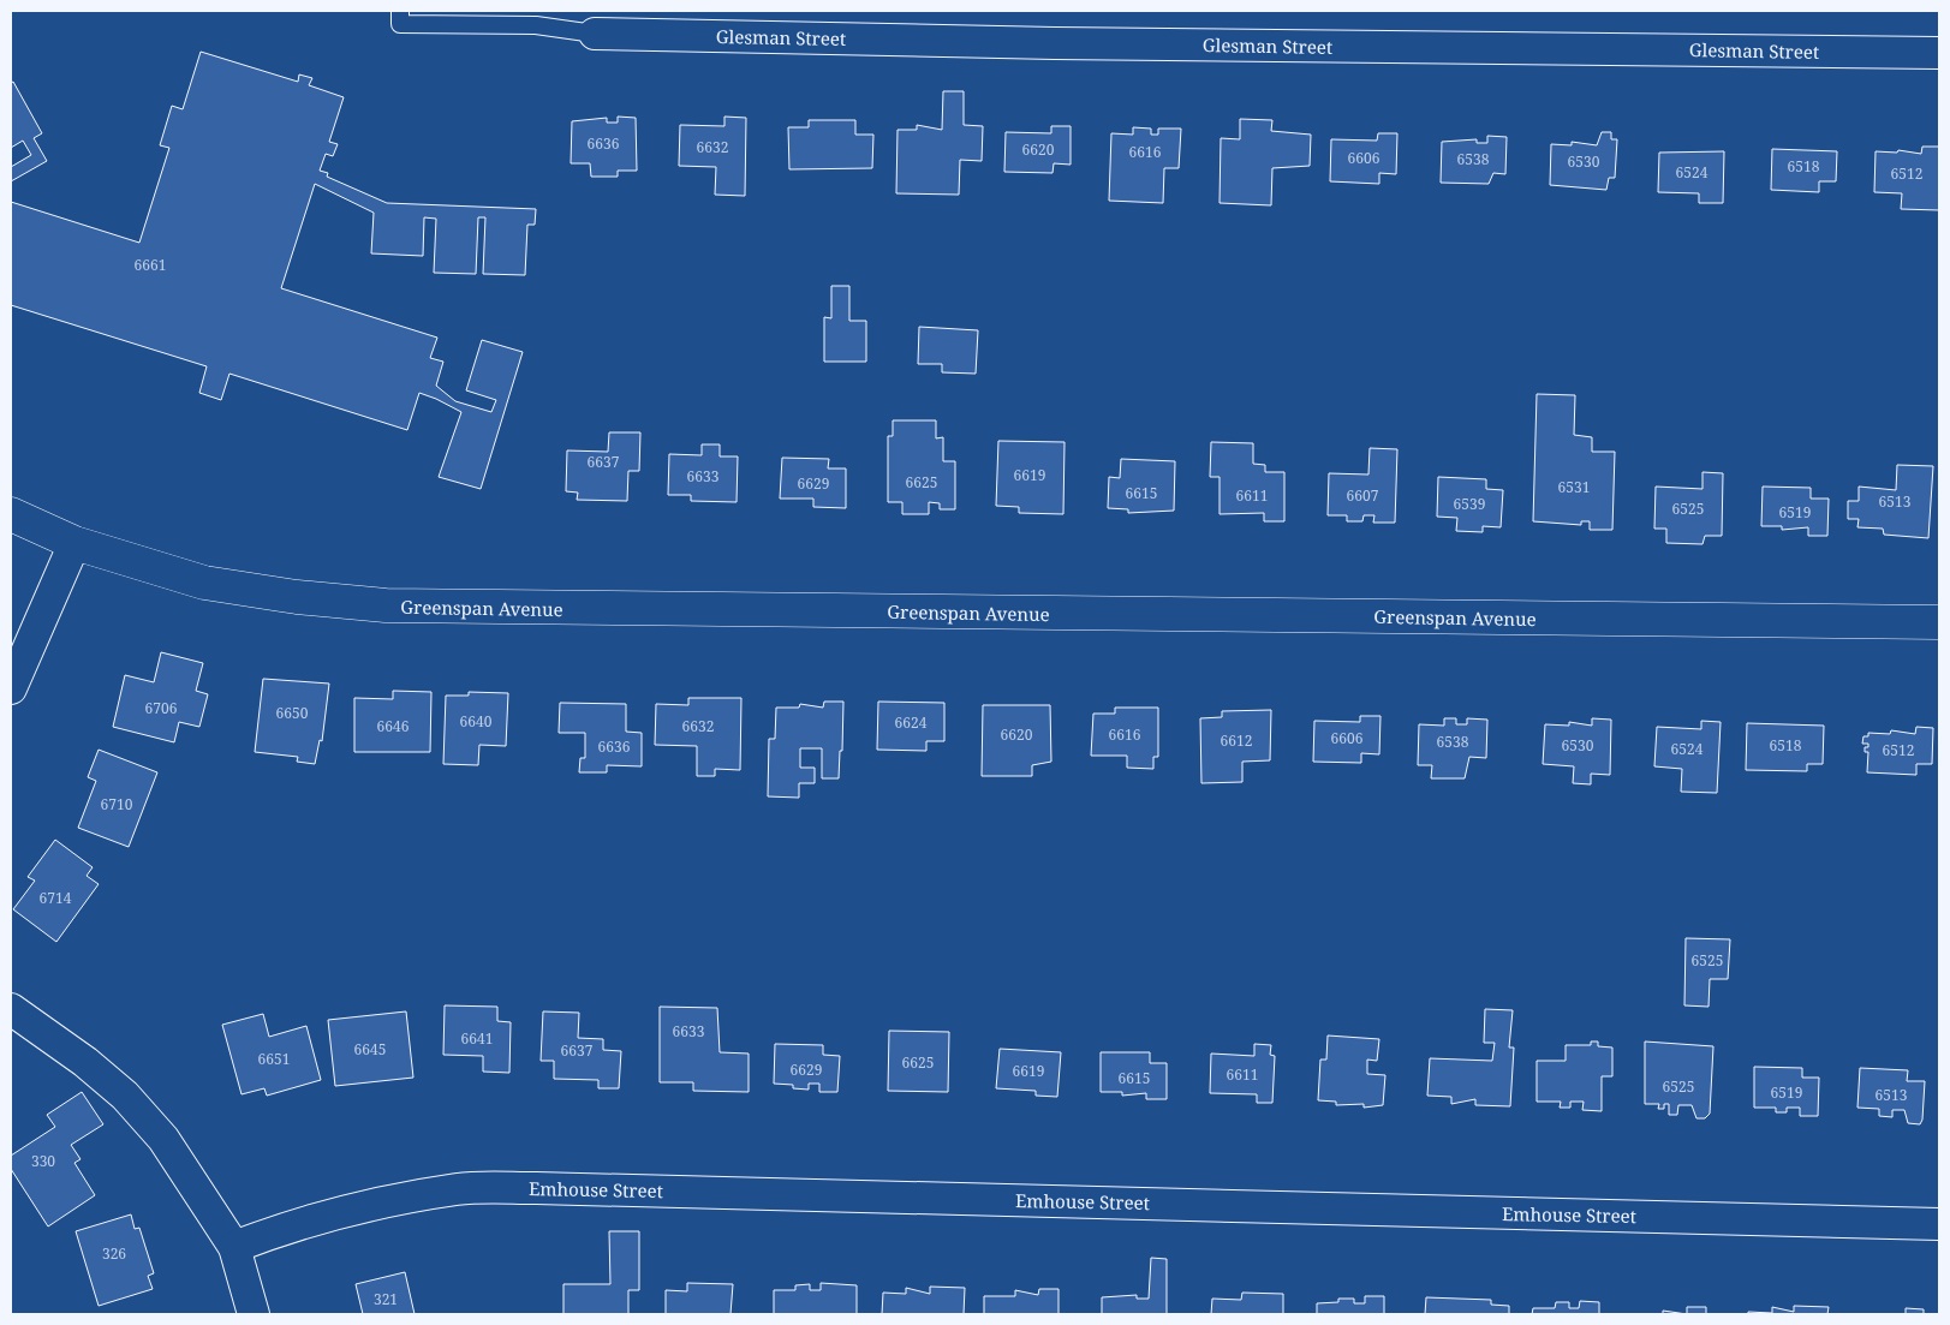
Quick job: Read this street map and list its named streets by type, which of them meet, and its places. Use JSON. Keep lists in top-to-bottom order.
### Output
{
  "streets": {
    "street": ["Glesman Street", "Greenspan Avenue", "Emhouse Street"]
  },
  "house_numbers": [
    "6636",
    "6632",
    "6620",
    "6616",
    "6606",
    "6538",
    "6530",
    "6518",
    "6524",
    "6512",
    "6661",
    "6637",
    "6619",
    "6633",
    "6625",
    "6629",
    "6531",
    "6615",
    "6611",
    "6607",
    "6513",
    "6539",
    "6525",
    "6519",
    "6706",
    "6650",
    "6640",
    "6624",
    "6646",
    "6632",
    "6620",
    "6616",
    "6606",
    "6612",
    "6538",
    "6530",
    "6518",
    "6636",
    "6524",
    "6512",
    "6710",
    "6714",
    "6525",
    "6633",
    "6641",
    "6645",
    "6637",
    "6651",
    "6625",
    "6629",
    "6619",
    "6611",
    "6615",
    "6525",
    "6519",
    "6513",
    "330",
    "326",
    "321"
  ]
}
